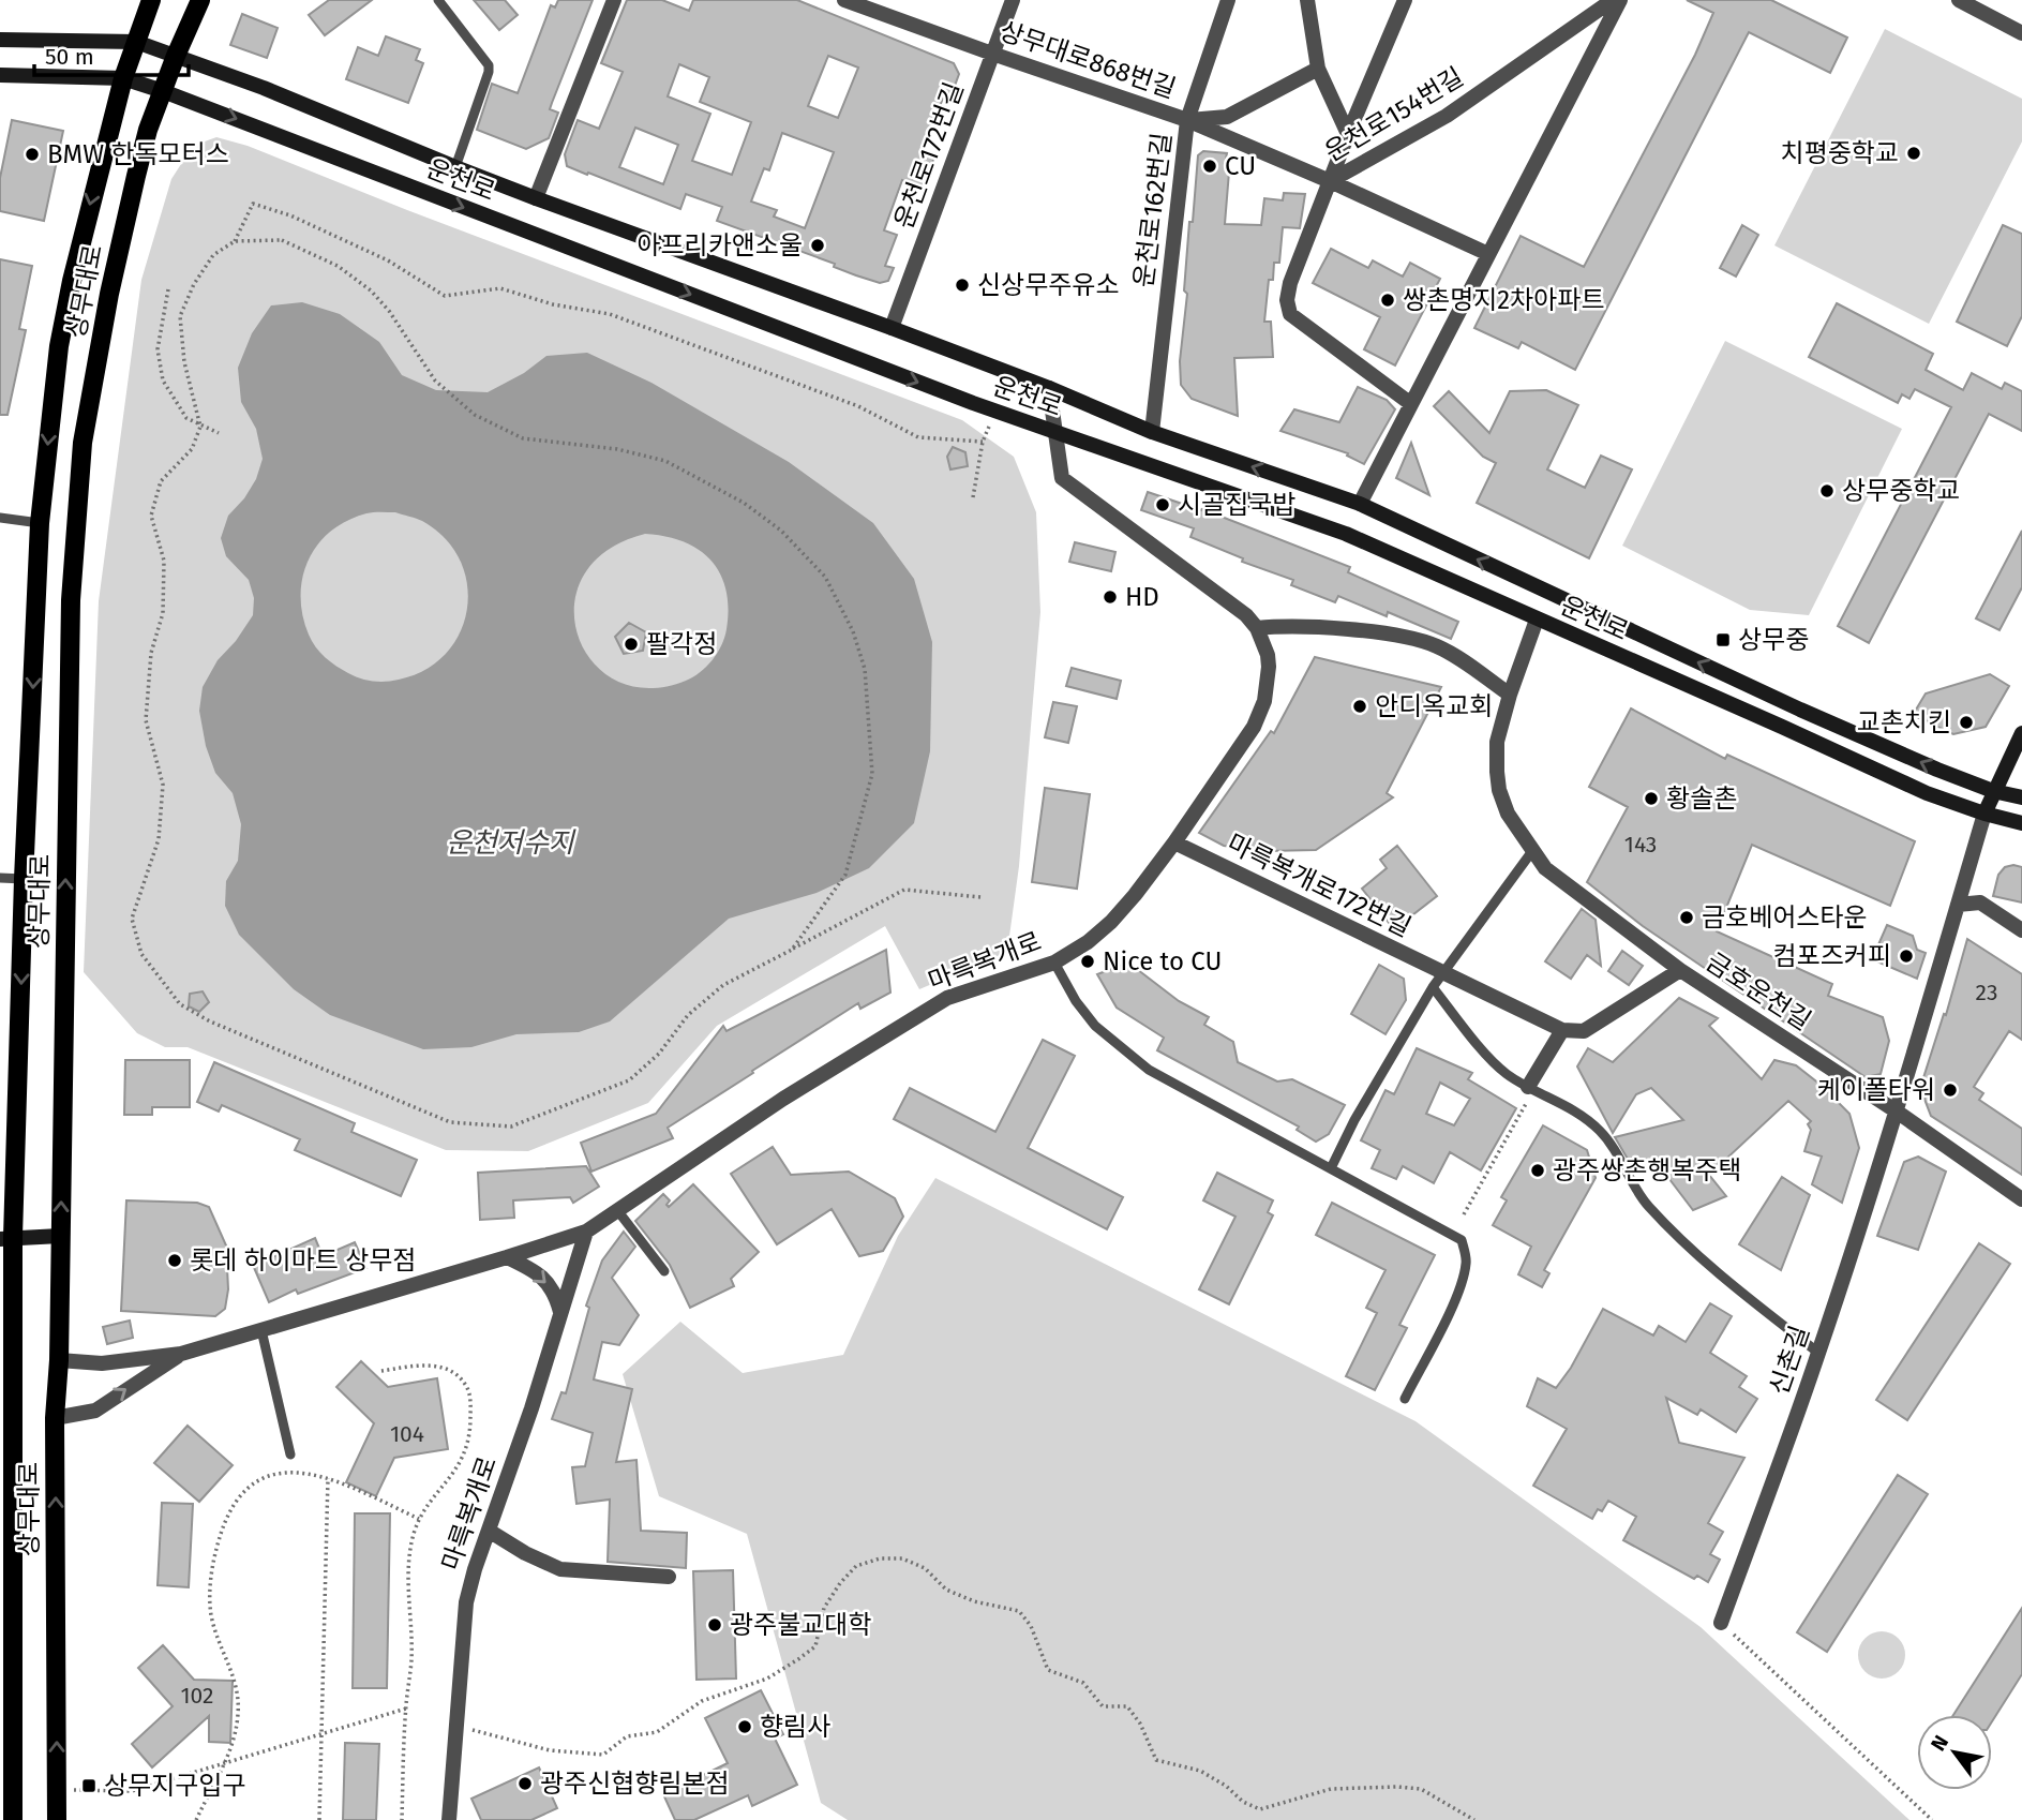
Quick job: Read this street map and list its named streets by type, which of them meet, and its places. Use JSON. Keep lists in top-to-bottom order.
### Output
{
  "streets": {
    "main road": ["상무대로"],
    "street": [
      "상무대로868번길",
      "운천로154번길",
      "운천로172번길",
      "운천로",
      "운천로162번길",
      "마륵복개로172번길",
      "마륵복개로",
      "금호운천길",
      "신촌길"
    ]
  },
  "crossings": [
    ["상무대로868번길", "운천로154번길"],
    ["상무대로868번길", "운천로172번길"],
    ["상무대로868번길", "운천로162번길"],
    ["운천로172번길", "운천로"],
    ["운천로", "운천로162번길"],
    ["운천로", "상무대로"],
    ["운천로", "금호운천길"],
    ["운천로", "신촌길"],
    ["상무대로", "마륵복개로"],
    ["마륵복개로172번길", "마륵복개로"],
    ["금호운천길", "신촌길"]
  ],
  "water": ["운천저수지"],
  "places": {
    "other": [
      "치평중학교",
      "BMW 한독모터스",
      "CU",
      "아프리카앤소울",
      "신상무주유소",
      "쌍촌명지2차아파트",
      "상무중학교",
      "시골집국밥",
      "HD",
      "팔각정",
      "안디옥교회",
      "교촌치킨",
      "황솔촌",
      "금호베어스타운",
      "컴포즈커피",
      "Nice to CU",
      "케이폴타워",
      "광주쌍촌행복주택",
      "롯데 하이마트 상무점",
      "광주불교대학",
      "향림사",
      "광주신협향림본점"
    ],
    "transit": ["상무중", "상무지구입구"]
  },
  "house_numbers": [
    "143",
    "23",
    "104",
    "102"
  ],
  "scale_bar": "50 m",
  "north": "top left"
}
